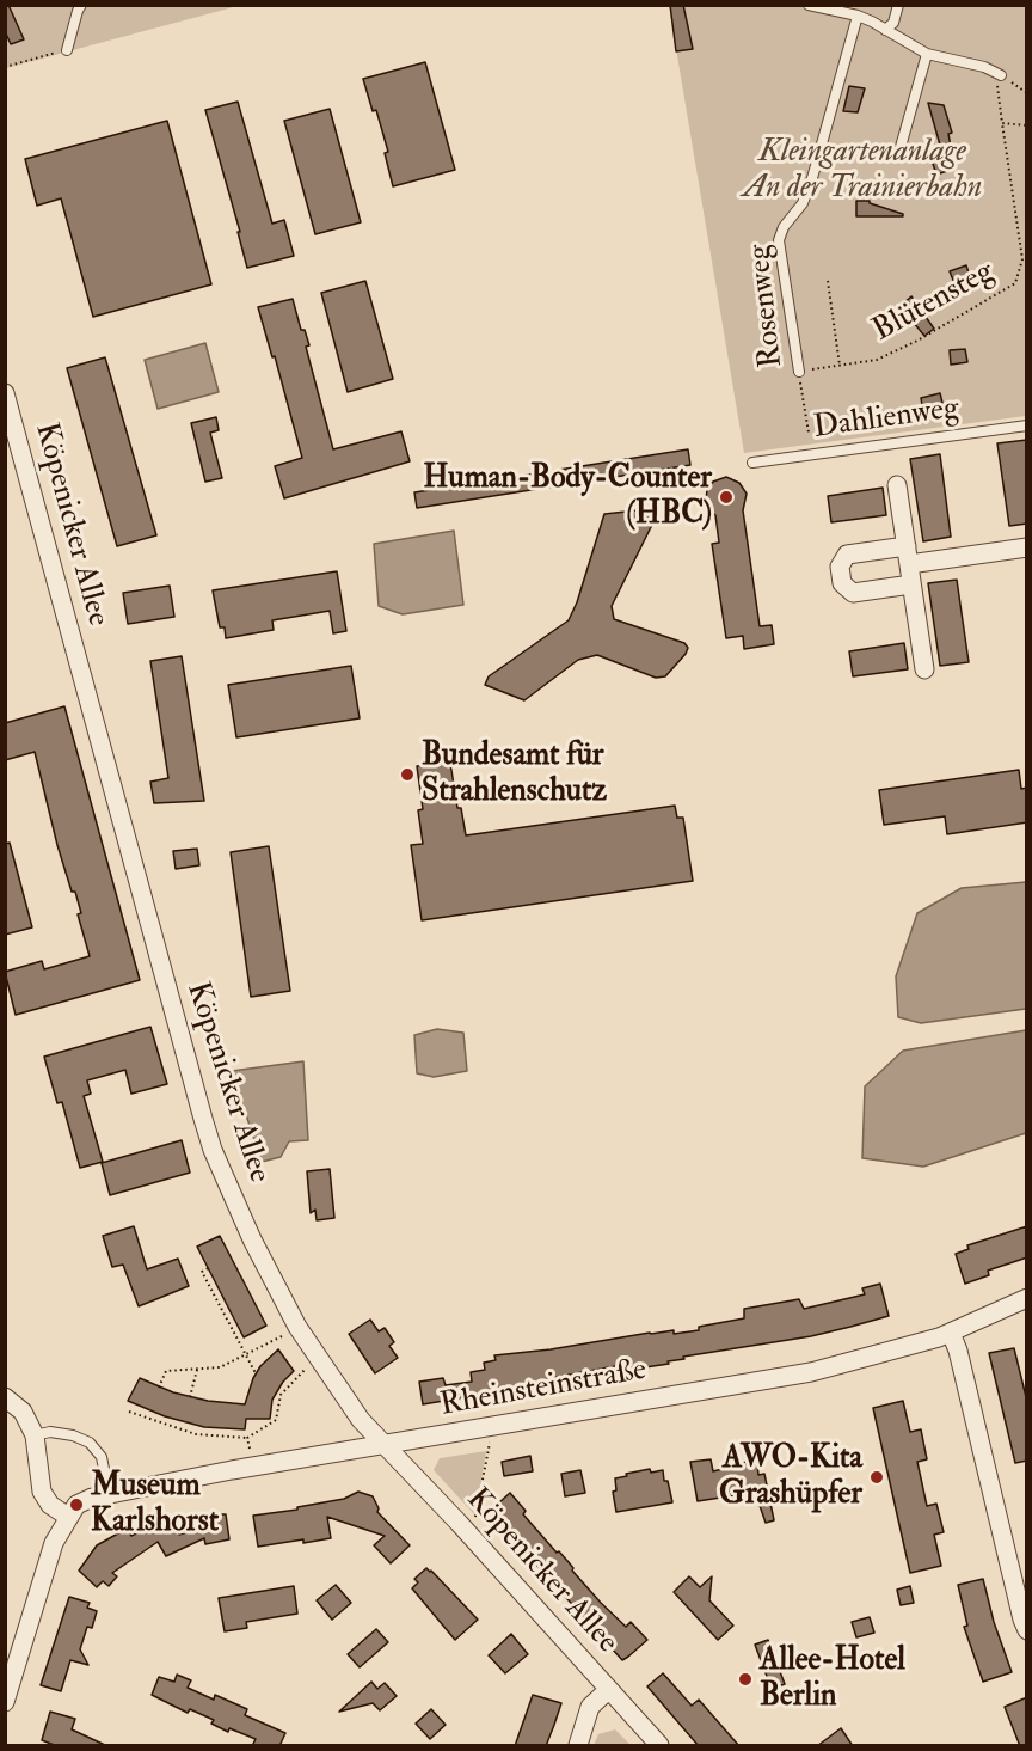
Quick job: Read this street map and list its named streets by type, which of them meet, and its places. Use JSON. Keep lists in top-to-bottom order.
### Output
{
  "streets": {
    "street": ["Köpenicker Allee", "Rheinsteinstraße"],
    "lane": ["Rosenweg", "Dahlienweg"],
    "path": ["Blütensteg"]
  },
  "crossings": [
    ["Blütensteg", "Rosenweg"],
    ["Köpenicker Allee", "Rheinsteinstraße"]
  ],
  "parks": ["Kleingartenanlage An der Trainierbahn"],
  "places": [
    "Human-Body-Counter (HBC)",
    "Bundesamt für Strahlenschutz",
    "AWO-Kita Grashüpfer",
    "Museum Karlshorst",
    "Allee-Hotel Berlin"
  ]
}
